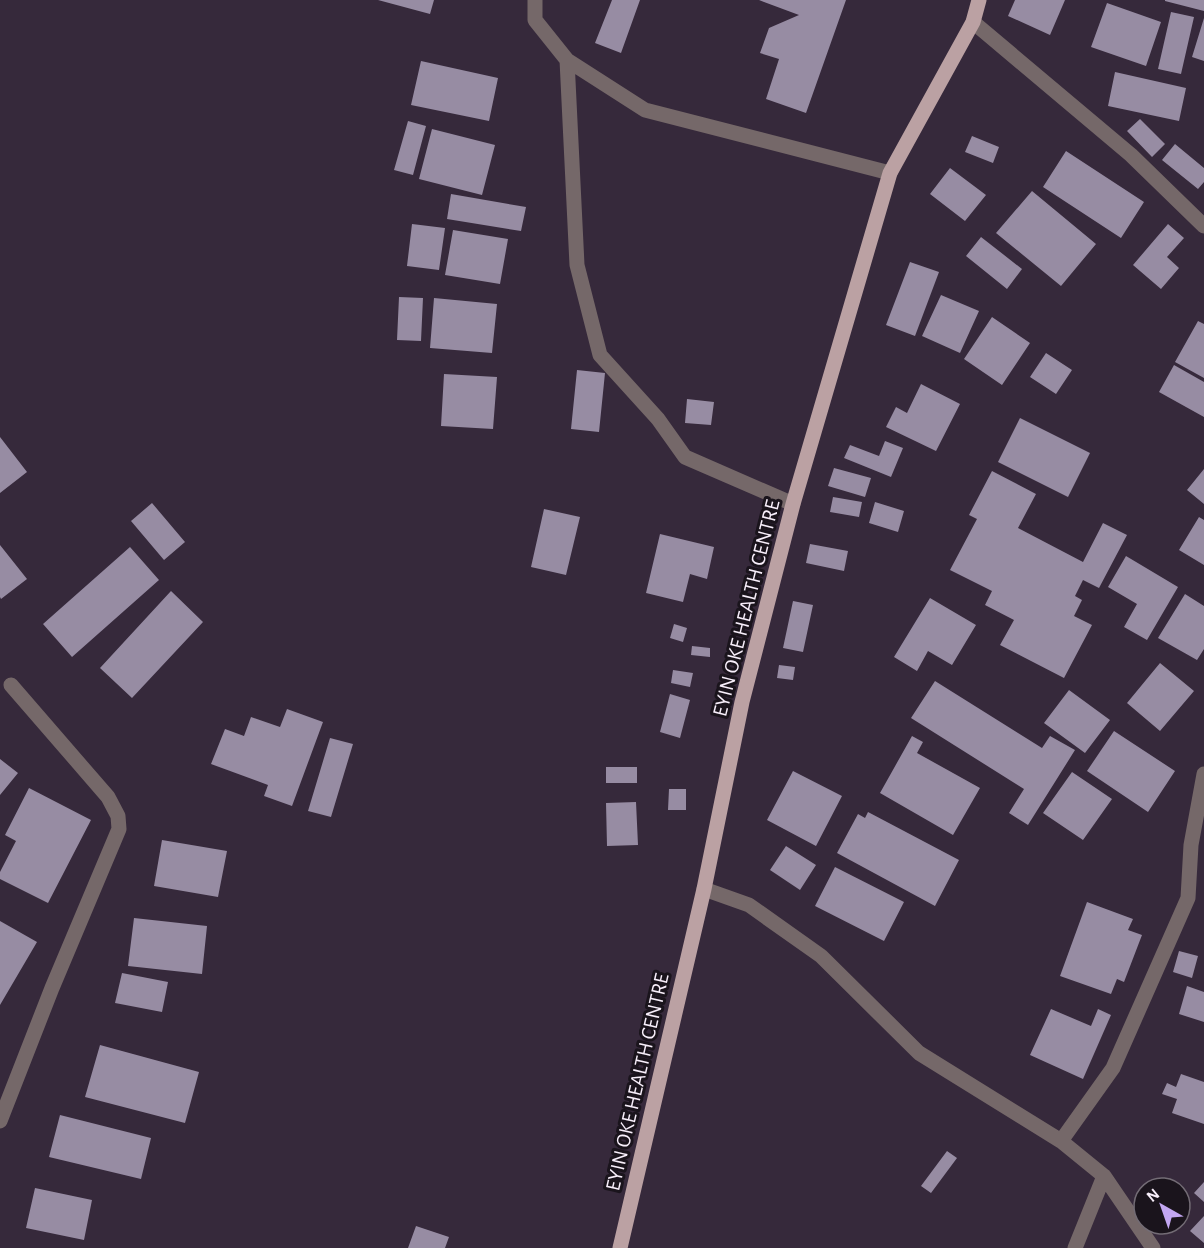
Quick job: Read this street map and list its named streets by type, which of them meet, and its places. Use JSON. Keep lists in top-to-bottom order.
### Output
{
  "streets": {
    "main road": ["EYIN OKE HEALTH CENTRE"]
  },
  "north": "top left"
}
